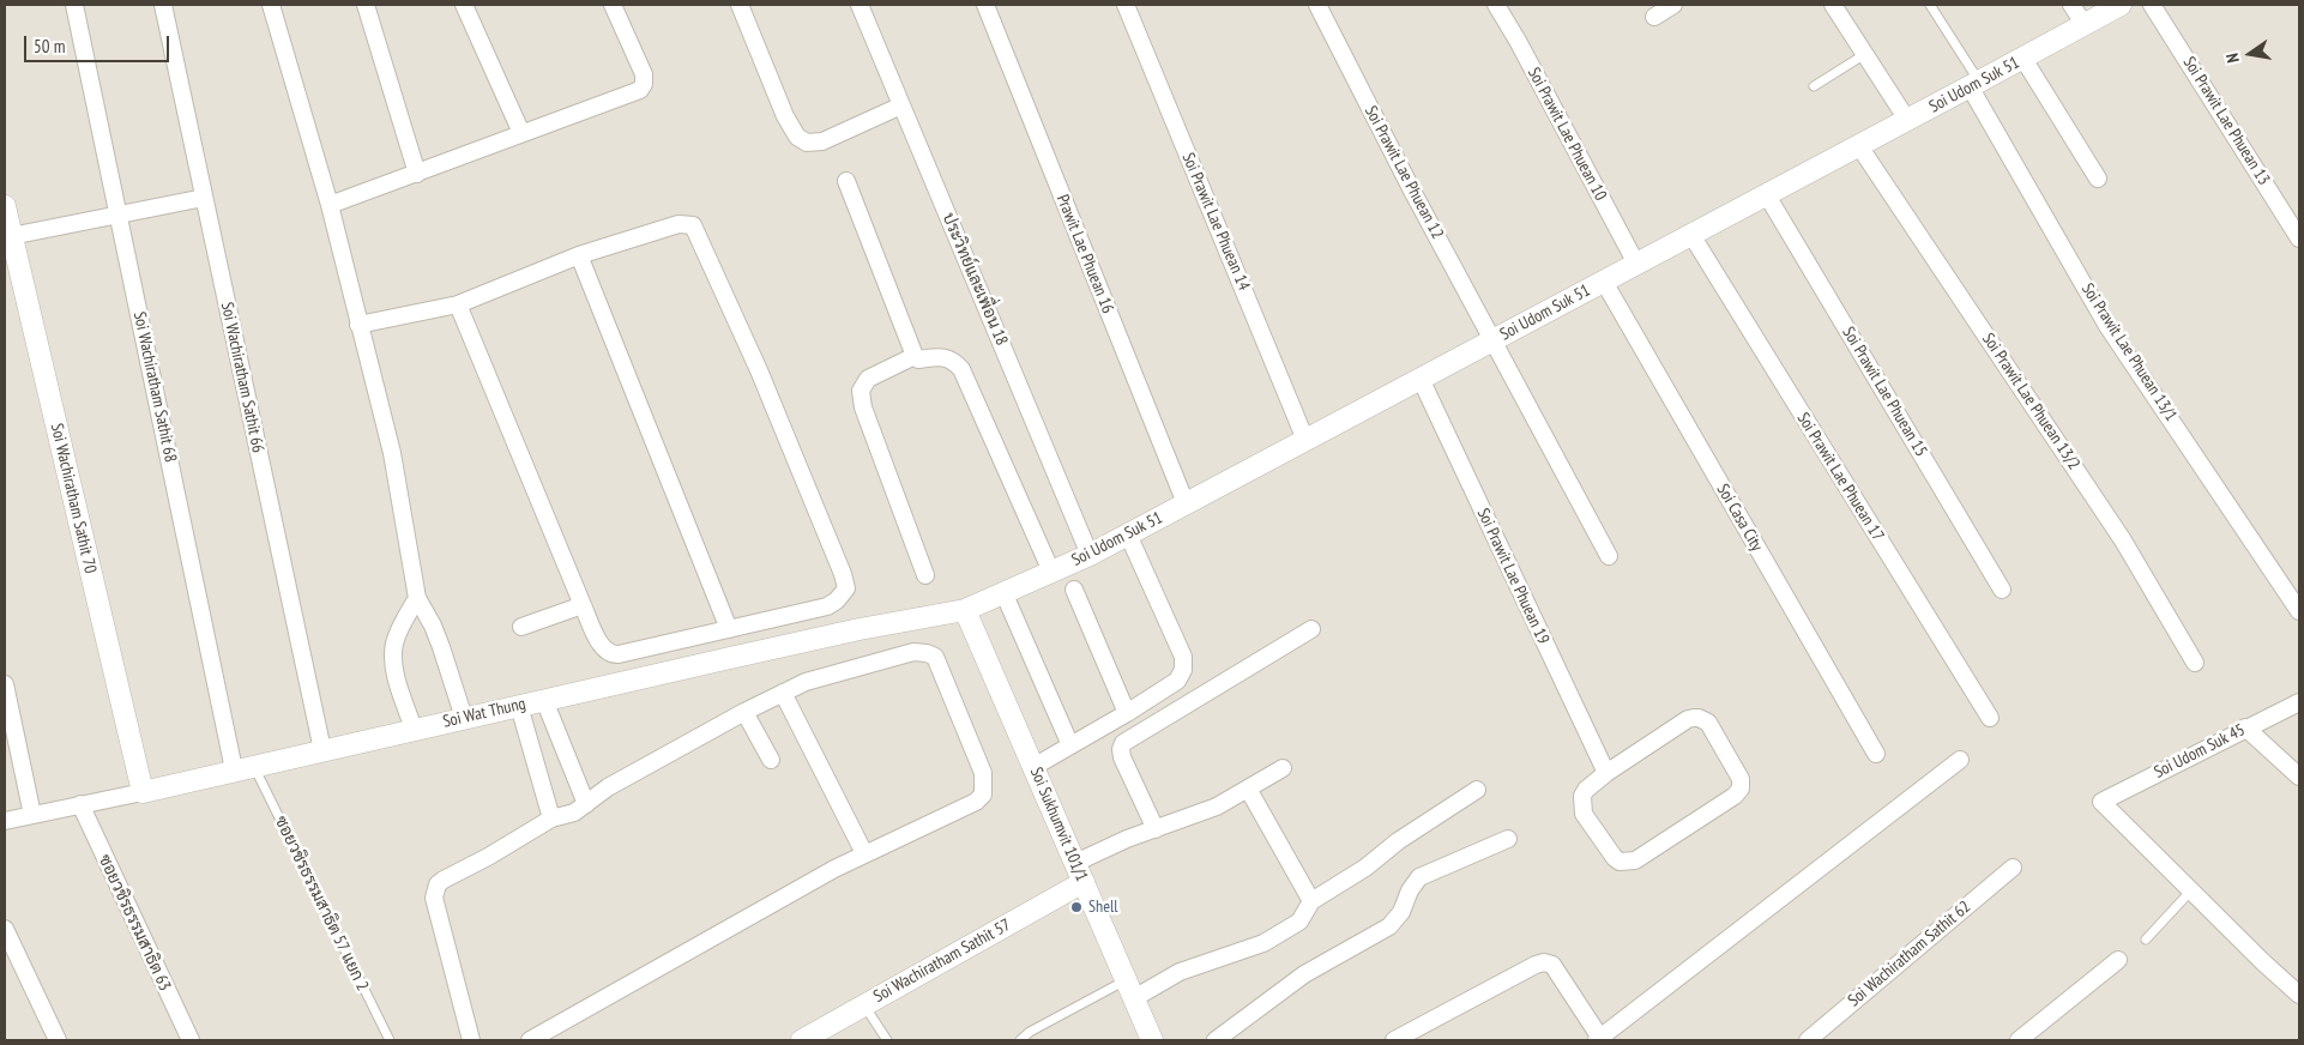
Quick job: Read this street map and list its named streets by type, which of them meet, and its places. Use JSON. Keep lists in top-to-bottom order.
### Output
{
  "streets": {
    "street": [
      "Soi Udom Suk 51",
      "Soi Prawit Lae Phuean 13",
      "Soi Prawit Lae Phuean 10",
      "Soi Prawit Lae Phuean 12",
      "Soi Prawit Lae Phuean 14",
      "Prawit Lae Phuean 16",
      "ประวิทย์และเพื่อน 18",
      "Soi Prawit Lae Phuean 13/1",
      "Soi Wachiratham Sathit 66",
      "Soi Wachiratham Sathit 68",
      "Soi Prawit Lae Phuean 15",
      "Soi Prawit Lae Phuean 13/2",
      "Soi Prawit Lae Phuean 17",
      "Soi Wachiratham Sathit 70",
      "Soi Casa City",
      "Soi Prawit Lae Phuean 19",
      "Soi Wat Thung",
      "Soi Udom Suk 45",
      "Soi Sukhumvit 101/1",
      "ซอยวชิรธรรมสาธิต 63",
      "Soi Wachiratham Sathit 62",
      "Soi Wachiratham Sathit 57"
    ],
    "lane": ["ซอยวชิรธรรมสาธิต 57 แยก 2"]
  },
  "crossings": [
    ["Soi Udom Suk 51", "Soi Prawit Lae Phuean 10"],
    ["Soi Udom Suk 51", "Soi Prawit Lae Phuean 12"],
    ["Soi Udom Suk 51", "Soi Prawit Lae Phuean 14"],
    ["Soi Udom Suk 51", "Prawit Lae Phuean 16"],
    ["Soi Udom Suk 51", "ประวิทย์และเพื่อน 18"],
    ["Soi Udom Suk 51", "Soi Prawit Lae Phuean 13/1"],
    ["Soi Udom Suk 51", "Soi Prawit Lae Phuean 15"],
    ["Soi Udom Suk 51", "Soi Prawit Lae Phuean 13/2"],
    ["Soi Udom Suk 51", "Soi Prawit Lae Phuean 17"],
    ["Soi Udom Suk 51", "Soi Casa City"],
    ["Soi Udom Suk 51", "Soi Prawit Lae Phuean 19"],
    ["Soi Udom Suk 51", "Soi Wat Thung"],
    ["Soi Udom Suk 51", "Soi Sukhumvit 101/1"],
    ["Soi Wachiratham Sathit 66", "Soi Wat Thung"],
    ["Soi Wachiratham Sathit 68", "Soi Wat Thung"],
    ["Soi Wachiratham Sathit 68", "ซอยวชิรธรรมสาธิต 57 แยก 2"],
    ["Soi Wachiratham Sathit 70", "Soi Wat Thung"],
    ["Soi Wat Thung", "Soi Sukhumvit 101/1"],
    ["Soi Wat Thung", "ซอยวชิรธรรมสาธิต 57 แยก 2"],
    ["Soi Wat Thung", "ซอยวชิรธรรมสาธิต 63"],
    ["Soi Sukhumvit 101/1", "Soi Wachiratham Sathit 57"]
  ],
  "places": ["Shell"],
  "scale_bar": "50 m",
  "north": "left"
}
